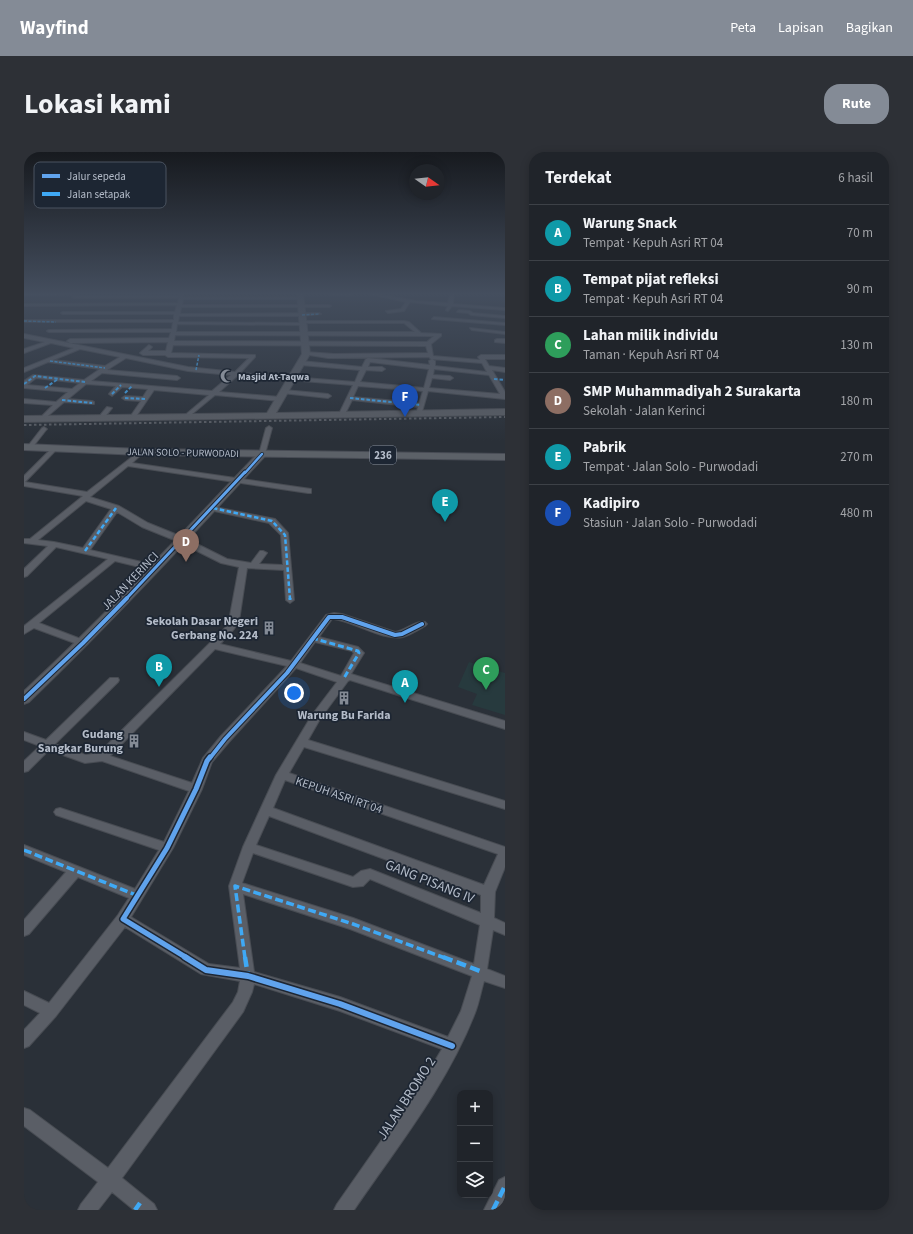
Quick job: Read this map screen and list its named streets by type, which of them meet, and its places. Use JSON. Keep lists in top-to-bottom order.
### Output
{
  "streets": {
    "main road": ["JALAN SOLO - PURWODADI", "236"],
    "street": [
      "JALAN KERINCI",
      "KEPUH ASRI RT 04",
      "GANG PISANG IV",
      "JALAN BROMO 2"
    ]
  },
  "crossings": [
    ["JALAN SOLO - PURWODADI", "JALAN KERINCI"],
    ["KEPUH ASRI RT 04", "JALAN BROMO 2"],
    ["GANG PISANG IV", "JALAN BROMO 2"]
  ],
  "places": {
    "mosque": ["Masjid At-Taqwa"],
    "building": ["Sekolah Dasar Negeri Gerbang No. 224", "Warung Bu Farida", "Gudang Sangkar Burung"]
  },
  "legend": ["Jalur sepeda", "Jalan setapak"],
  "north": "right",
  "page": {
    "header": "Wayfind",
    "nav": ["Peta", "Lapisan", "Bagikan"],
    "title": "Lokasi kami",
    "buttons": "Rute",
    "heading": ["Terdekat", "6 hasil"],
    "list": [
      {
        "mark": "A",
        "name": "Warung Snack",
        "note": "Tempat · Kepuh Asri RT 04",
        "value": "70 m"
      },
      {
        "mark": "B",
        "name": "Tempat pijat refleksi",
        "note": "Tempat · Kepuh Asri RT 04",
        "value": "90 m"
      },
      {
        "mark": "C",
        "name": "Lahan milik individu",
        "note": "Taman · Kepuh Asri RT 04",
        "value": "130 m"
      },
      {
        "mark": "D",
        "name": "SMP Muhammadiyah 2 Surakarta",
        "note": "Sekolah · Jalan Kerinci",
        "value": "180 m"
      },
      {
        "mark": "E",
        "name": "Pabrik",
        "note": "Tempat · Jalan Solo - Purwodadi",
        "value": "270 m"
      },
      {
        "mark": "F",
        "name": "Kadipiro",
        "note": "Stasiun · Jalan Solo - Purwodadi",
        "value": "480 m"
      }
    ],
    "pins": [
      "F",
      "E",
      "D",
      "B",
      "C",
      "A"
    ],
    "map_buttons": ["+", "−"]
  }
}
